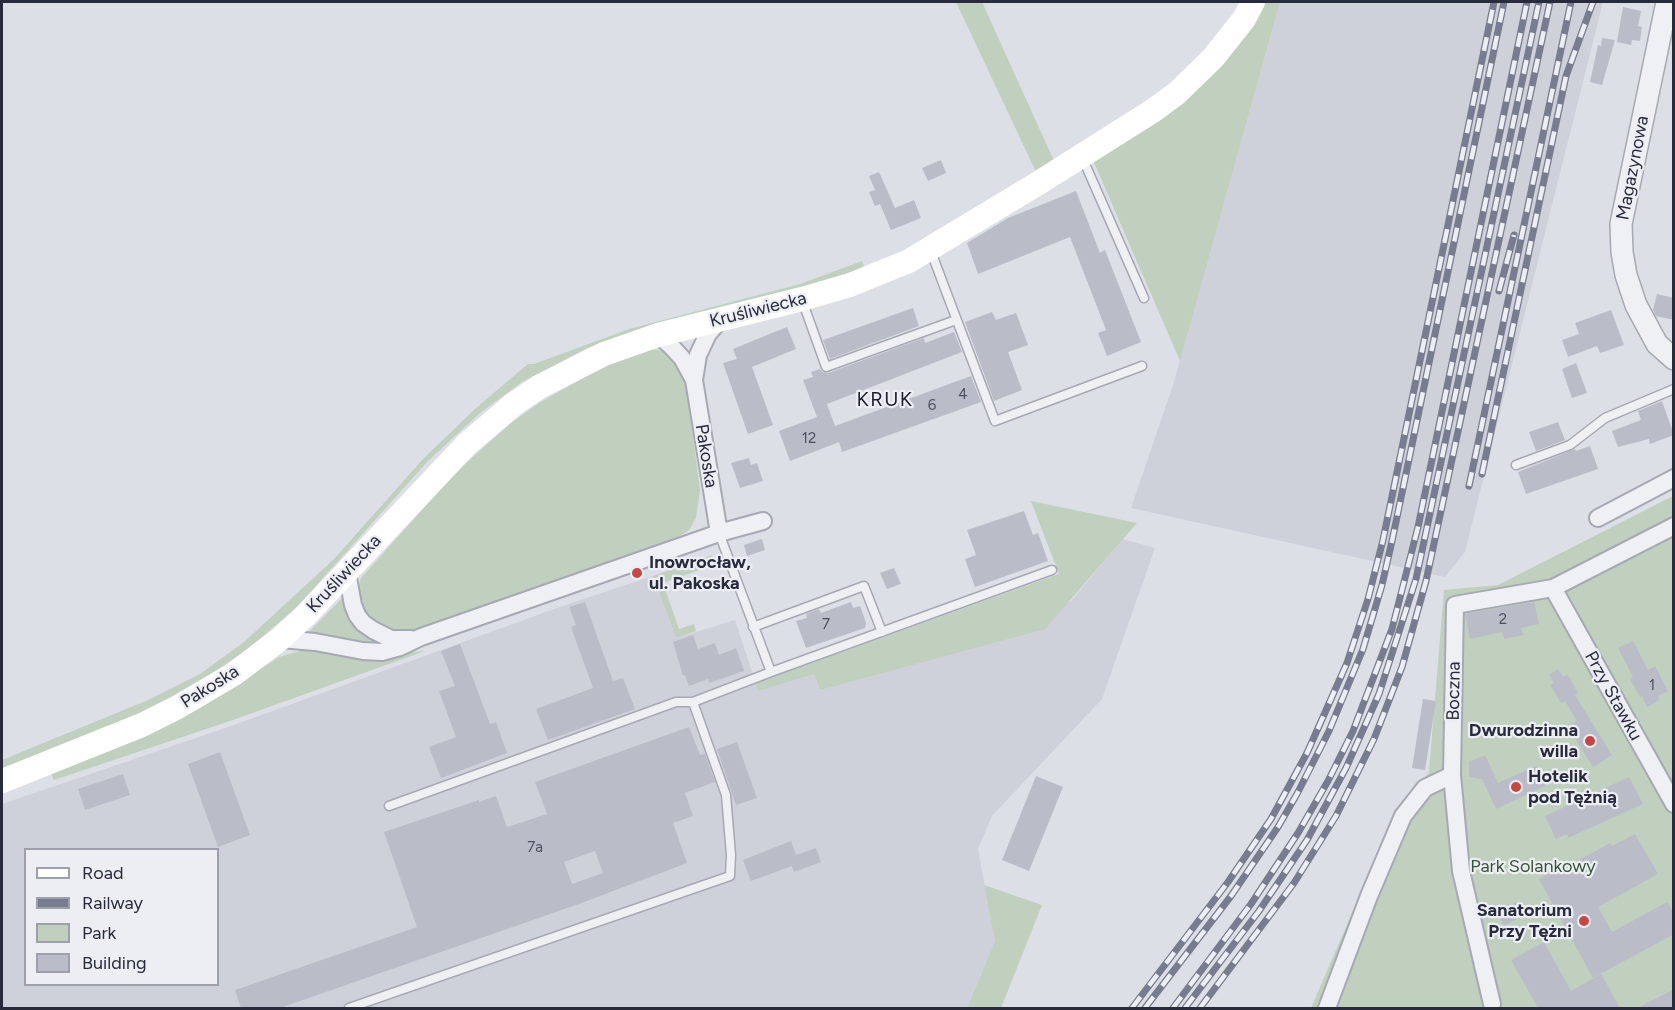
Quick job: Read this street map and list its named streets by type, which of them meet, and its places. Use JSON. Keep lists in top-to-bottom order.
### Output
{
  "streets": {
    "main road": ["Kruśliwiecka", "Pakoska"],
    "street": ["Magazynowa", "Boczna", "Przy Stawku"]
  },
  "crossings": [
    ["Kruśliwiecka", "Pakoska"],
    ["Boczna", "Przy Stawku"]
  ],
  "districts": ["KRUK"],
  "parks": ["Park Solankowy"],
  "places": [
    "Inowrocław, ul. Pakoska",
    "Dwurodzinna willa",
    "Hotelik pod Tężnią",
    "Sanatorium Przy Tężni"
  ],
  "house_numbers": [
    "4",
    "6",
    "12",
    "2",
    "7",
    "1",
    "7a"
  ],
  "legend": [
    "Road",
    "Railway",
    "Park",
    "Building"
  ]
}
